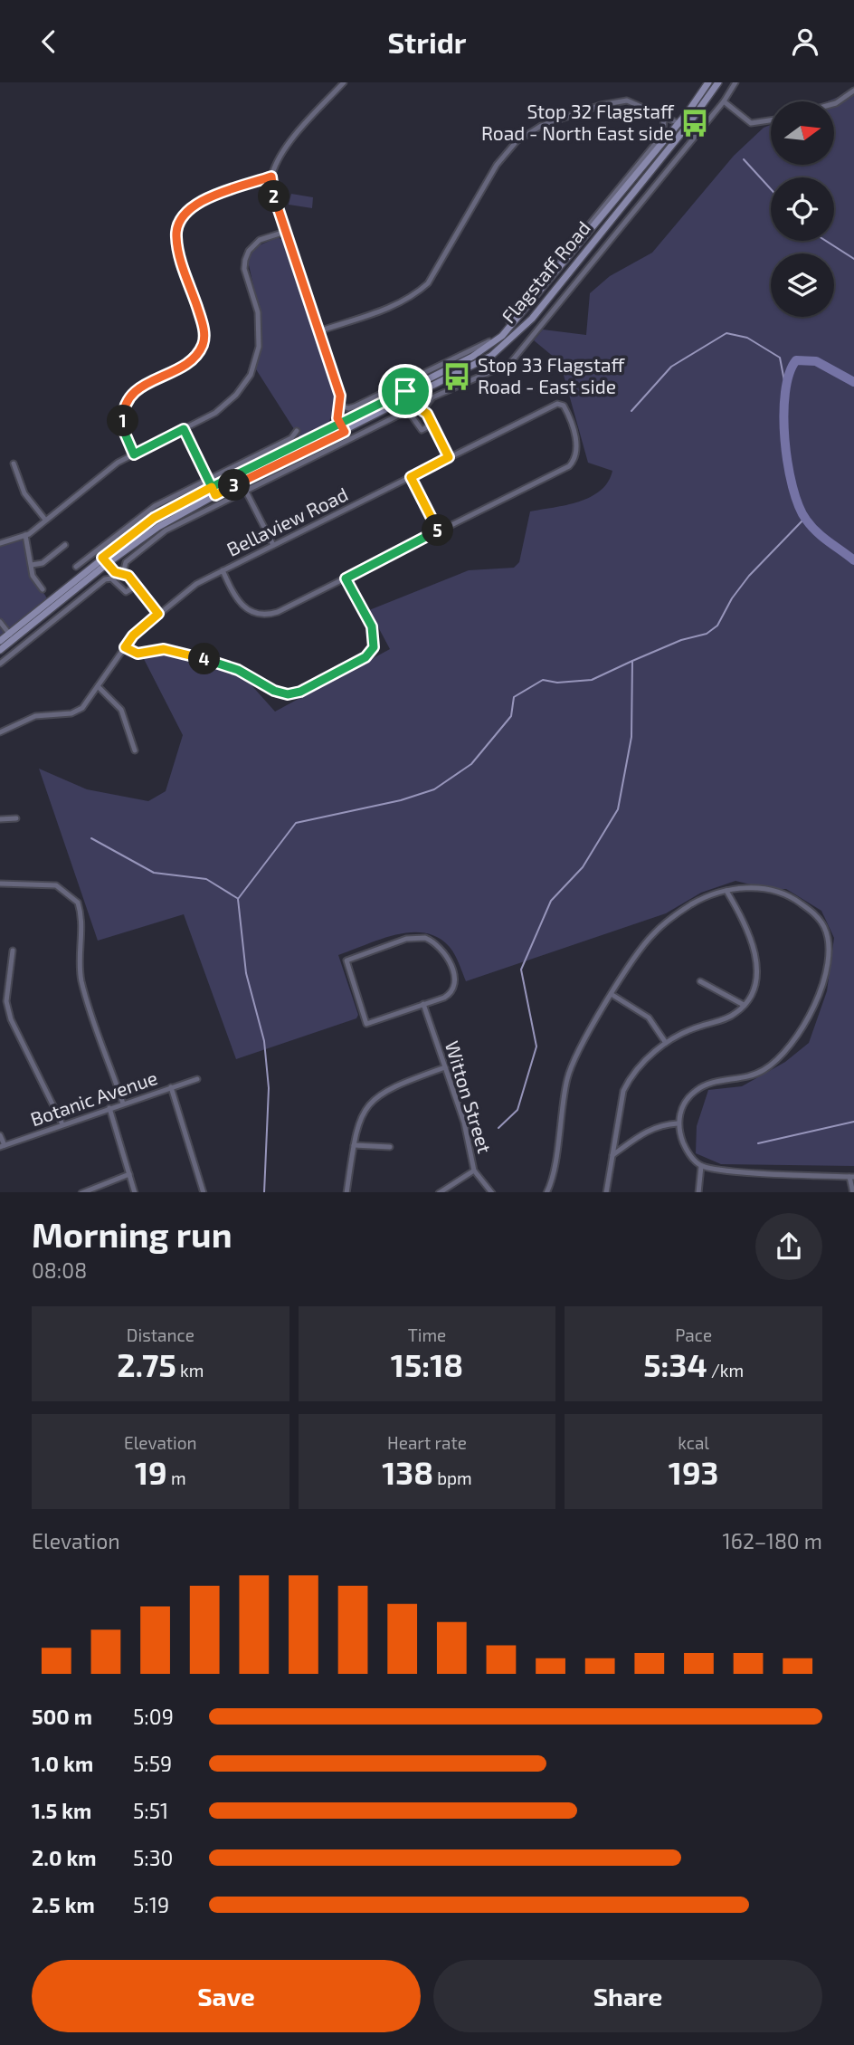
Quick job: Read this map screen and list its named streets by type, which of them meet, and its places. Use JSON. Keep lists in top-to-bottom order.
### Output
{
  "streets": {
    "main road": ["Flagstaff Road"],
    "street": ["Bellaview Road", "Witton Street", "Botanic Avenue"]
  },
  "places": {
    "bus stop": ["Stop 32 Flagstaff Road - North East side", "Stop 33 Flagstaff Road - East side"]
  },
  "north": "right",
  "page": {
    "header": "Stridr",
    "pins": [
      "2",
      "1",
      "3",
      "5",
      "4"
    ],
    "heading": ["Morning run", "08:08"],
    "stats": [
      ["Distance", "2.75 km"],
      ["Time", "15:18"],
      ["Pace", "5:34 /km"],
      ["Elevation", "19 m"],
      ["Heart rate", "138 bpm"],
      ["kcal", "193"]
    ],
    "chart": ["Elevation", "162–180 m"],
    "list": [
      {
        "name": "500 m",
        "note": "5:09"
      },
      {
        "name": "1.0 km",
        "note": "5:59"
      },
      {
        "name": "1.5 km",
        "note": "5:51"
      },
      {
        "name": "2.0 km",
        "note": "5:30"
      },
      {
        "name": "2.5 km",
        "note": "5:19"
      }
    ],
    "buttons": ["Save", "Share"]
  }
}
